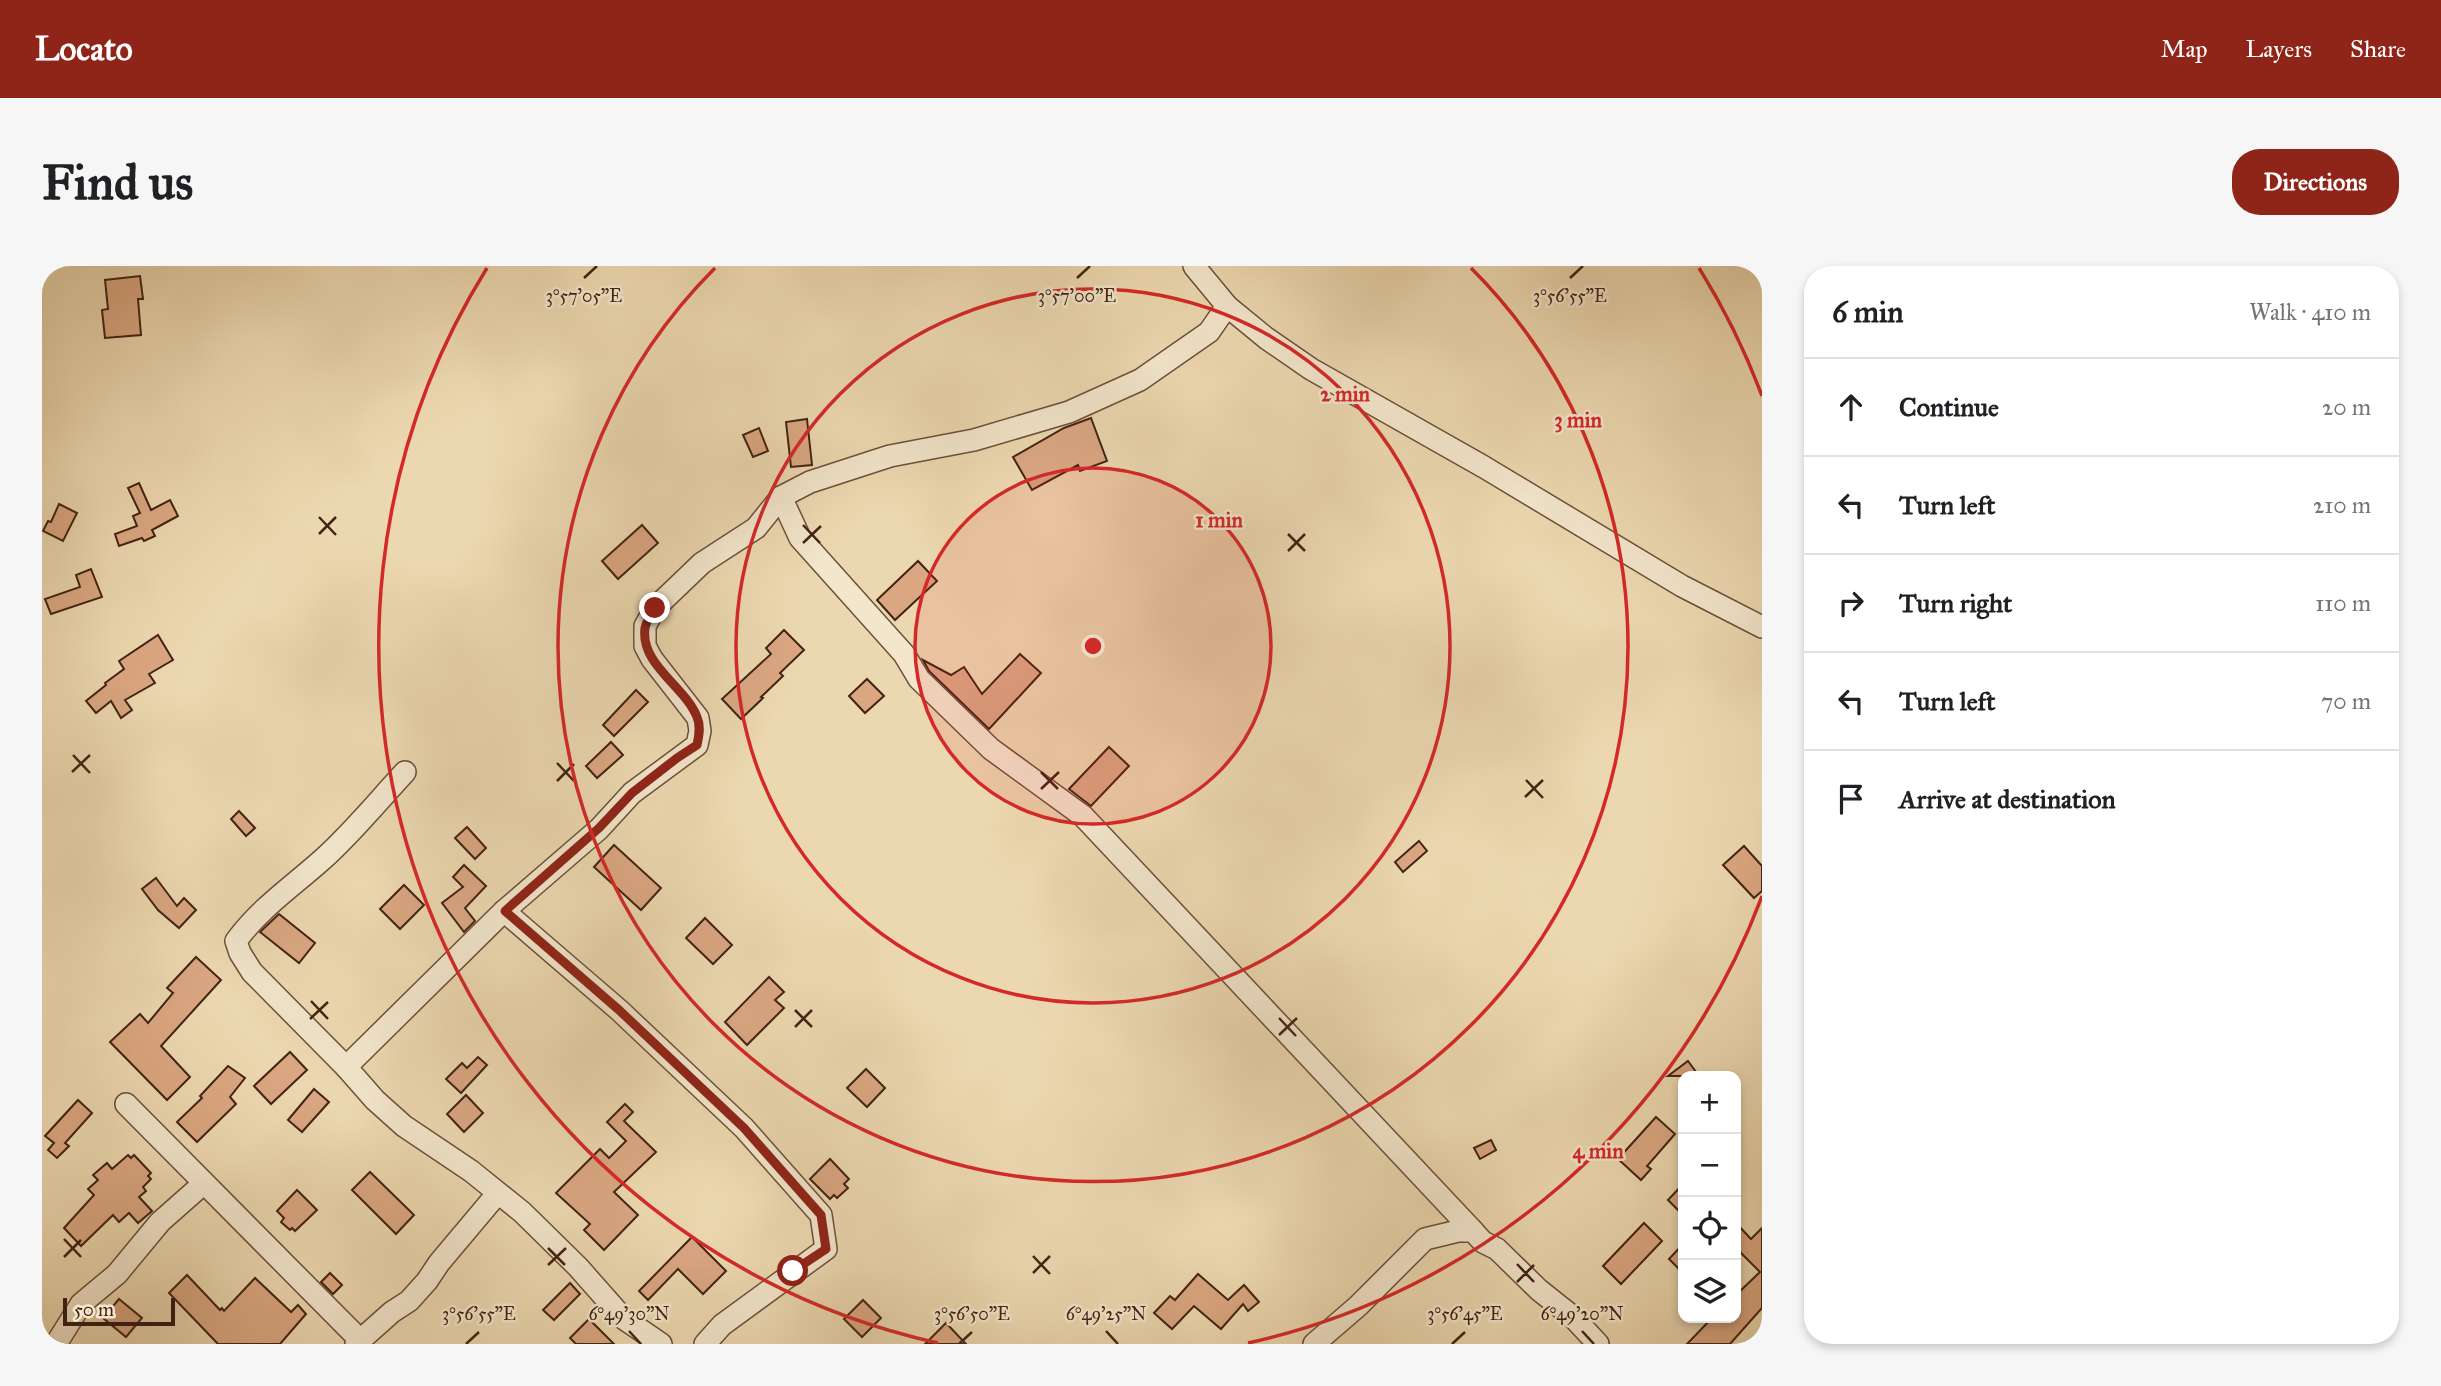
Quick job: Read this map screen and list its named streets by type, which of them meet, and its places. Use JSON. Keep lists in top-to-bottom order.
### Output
{
  "scale_bar": "50 m",
  "page": {
    "header": "Locato",
    "nav": ["Map", "Layers", "Share"],
    "buttons": "Directions",
    "title": "Find us",
    "heading": ["6 min", "Walk · 410 m"],
    "list": [
      ["Continue", "20 m"],
      ["Turn left", "210 m"],
      ["Turn right", "110 m"],
      ["Turn left", "70 m"],
      "Arrive at destination"
    ],
    "map_buttons": ["+", "−"],
    "scale": "50 m"
  },
  "coordinates": [
    "3°57'05\"E",
    "3°57'00\"E",
    "3°56'55\"E",
    "6°49'30\"N",
    "6°49'25\"N",
    "6°49'20\"N",
    "3°56'50\"E",
    "3°56'45\"E"
  ],
  "rings": [
    "2 min",
    "3 min",
    "1 min",
    "4 min"
  ]
}
